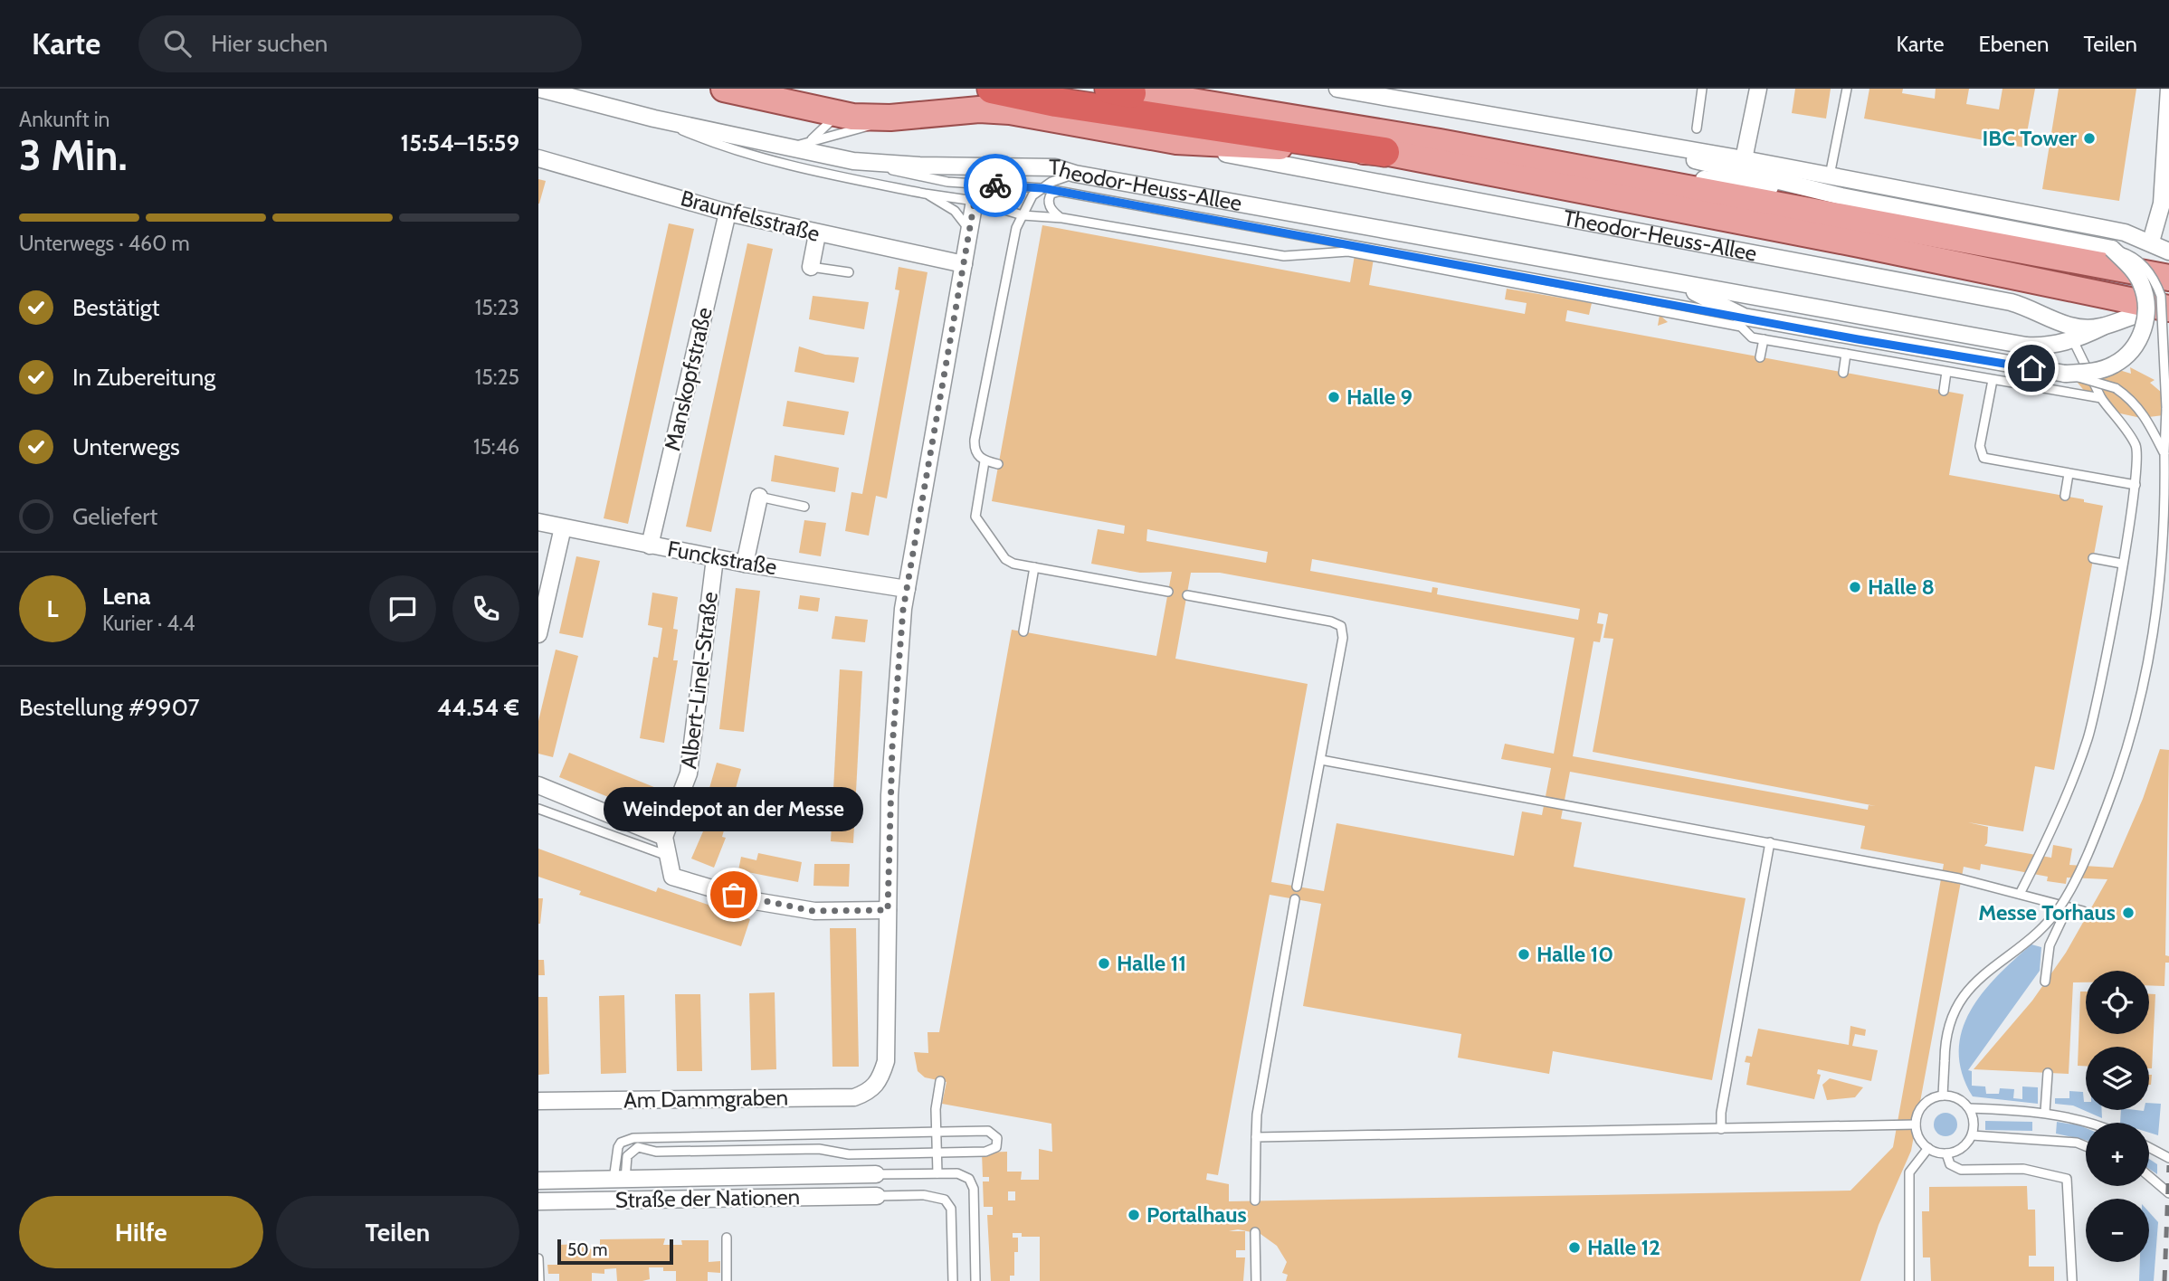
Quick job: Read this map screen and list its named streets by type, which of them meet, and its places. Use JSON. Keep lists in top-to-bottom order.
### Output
{
  "streets": {
    "highway": ["Theodor-Heuss-Allee"],
    "street": [
      "Braunfelsstraße",
      "Manskopfstraße",
      "Funckstraße",
      "Albert-Linel-Straße",
      "Am Dammgraben",
      "Straße der Nationen"
    ]
  },
  "crossings": [
    ["Braunfelsstraße", "Manskopfstraße"],
    ["Manskopfstraße", "Funckstraße"],
    ["Funckstraße", "Albert-Linel-Straße"]
  ],
  "places": [
    "IBC Tower",
    "Halle 9",
    "Halle 8",
    "Weindepot an der Messe",
    "Messe Torhaus",
    "Halle 10",
    "Halle 11",
    "Portalhaus",
    "Halle 12"
  ],
  "scale_bar": "50 m",
  "page": {
    "header": "Karte",
    "search": "Hier suchen",
    "nav": ["Karte", "Ebenen", "Teilen"],
    "heading": ["3 Min.", "Ankunft in", "15:54–15:59"],
    "panel": [
      "Lena",
      "Kurier · 4.4",
      "Bestellung #9907",
      "44.54 €"
    ],
    "bar": "Unterwegs · 460 m",
    "list": [
      ["Bestätigt", "15:23"],
      ["In Zubereitung", "15:25"],
      ["Unterwegs", "15:46"],
      "Geliefert"
    ],
    "round": "L",
    "bubble": "Weindepot an der Messe",
    "map_buttons": ["+", "−"],
    "buttons": ["Hilfe", "Teilen"],
    "scale": "50 m"
  }
}
